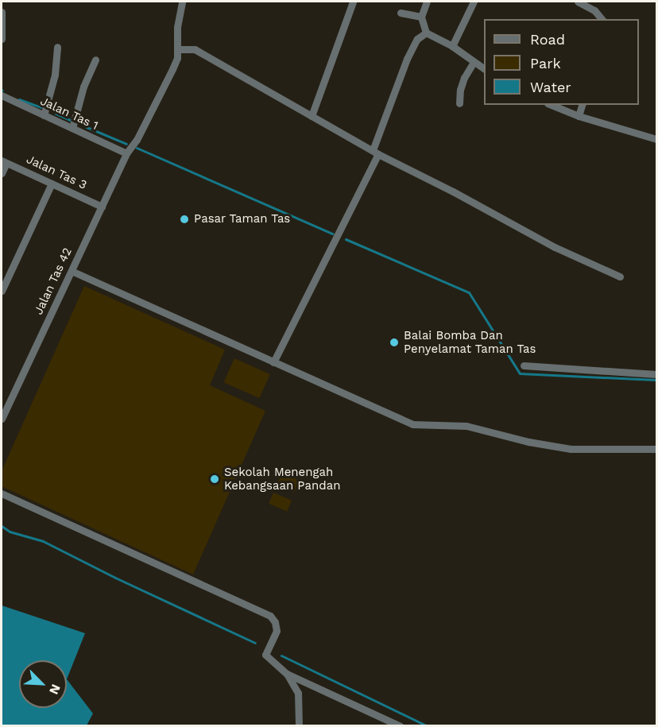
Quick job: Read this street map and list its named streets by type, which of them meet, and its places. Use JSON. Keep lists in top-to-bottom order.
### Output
{
  "streets": {
    "street": ["Jalan Tas 1", "Jalan Tas 3", "Jalan Tas 42"]
  },
  "crossings": [
    ["Jalan Tas 1", "Jalan Tas 42"],
    ["Jalan Tas 3", "Jalan Tas 42"]
  ],
  "places": ["Pasar Taman Tas", "Balai Bomba Dan Penyelamat Taman Tas", "Sekolah Menengah Kebangsaan Pandan"],
  "legend": ["Road", "Park", "Water"],
  "north": "bottom right"
}
